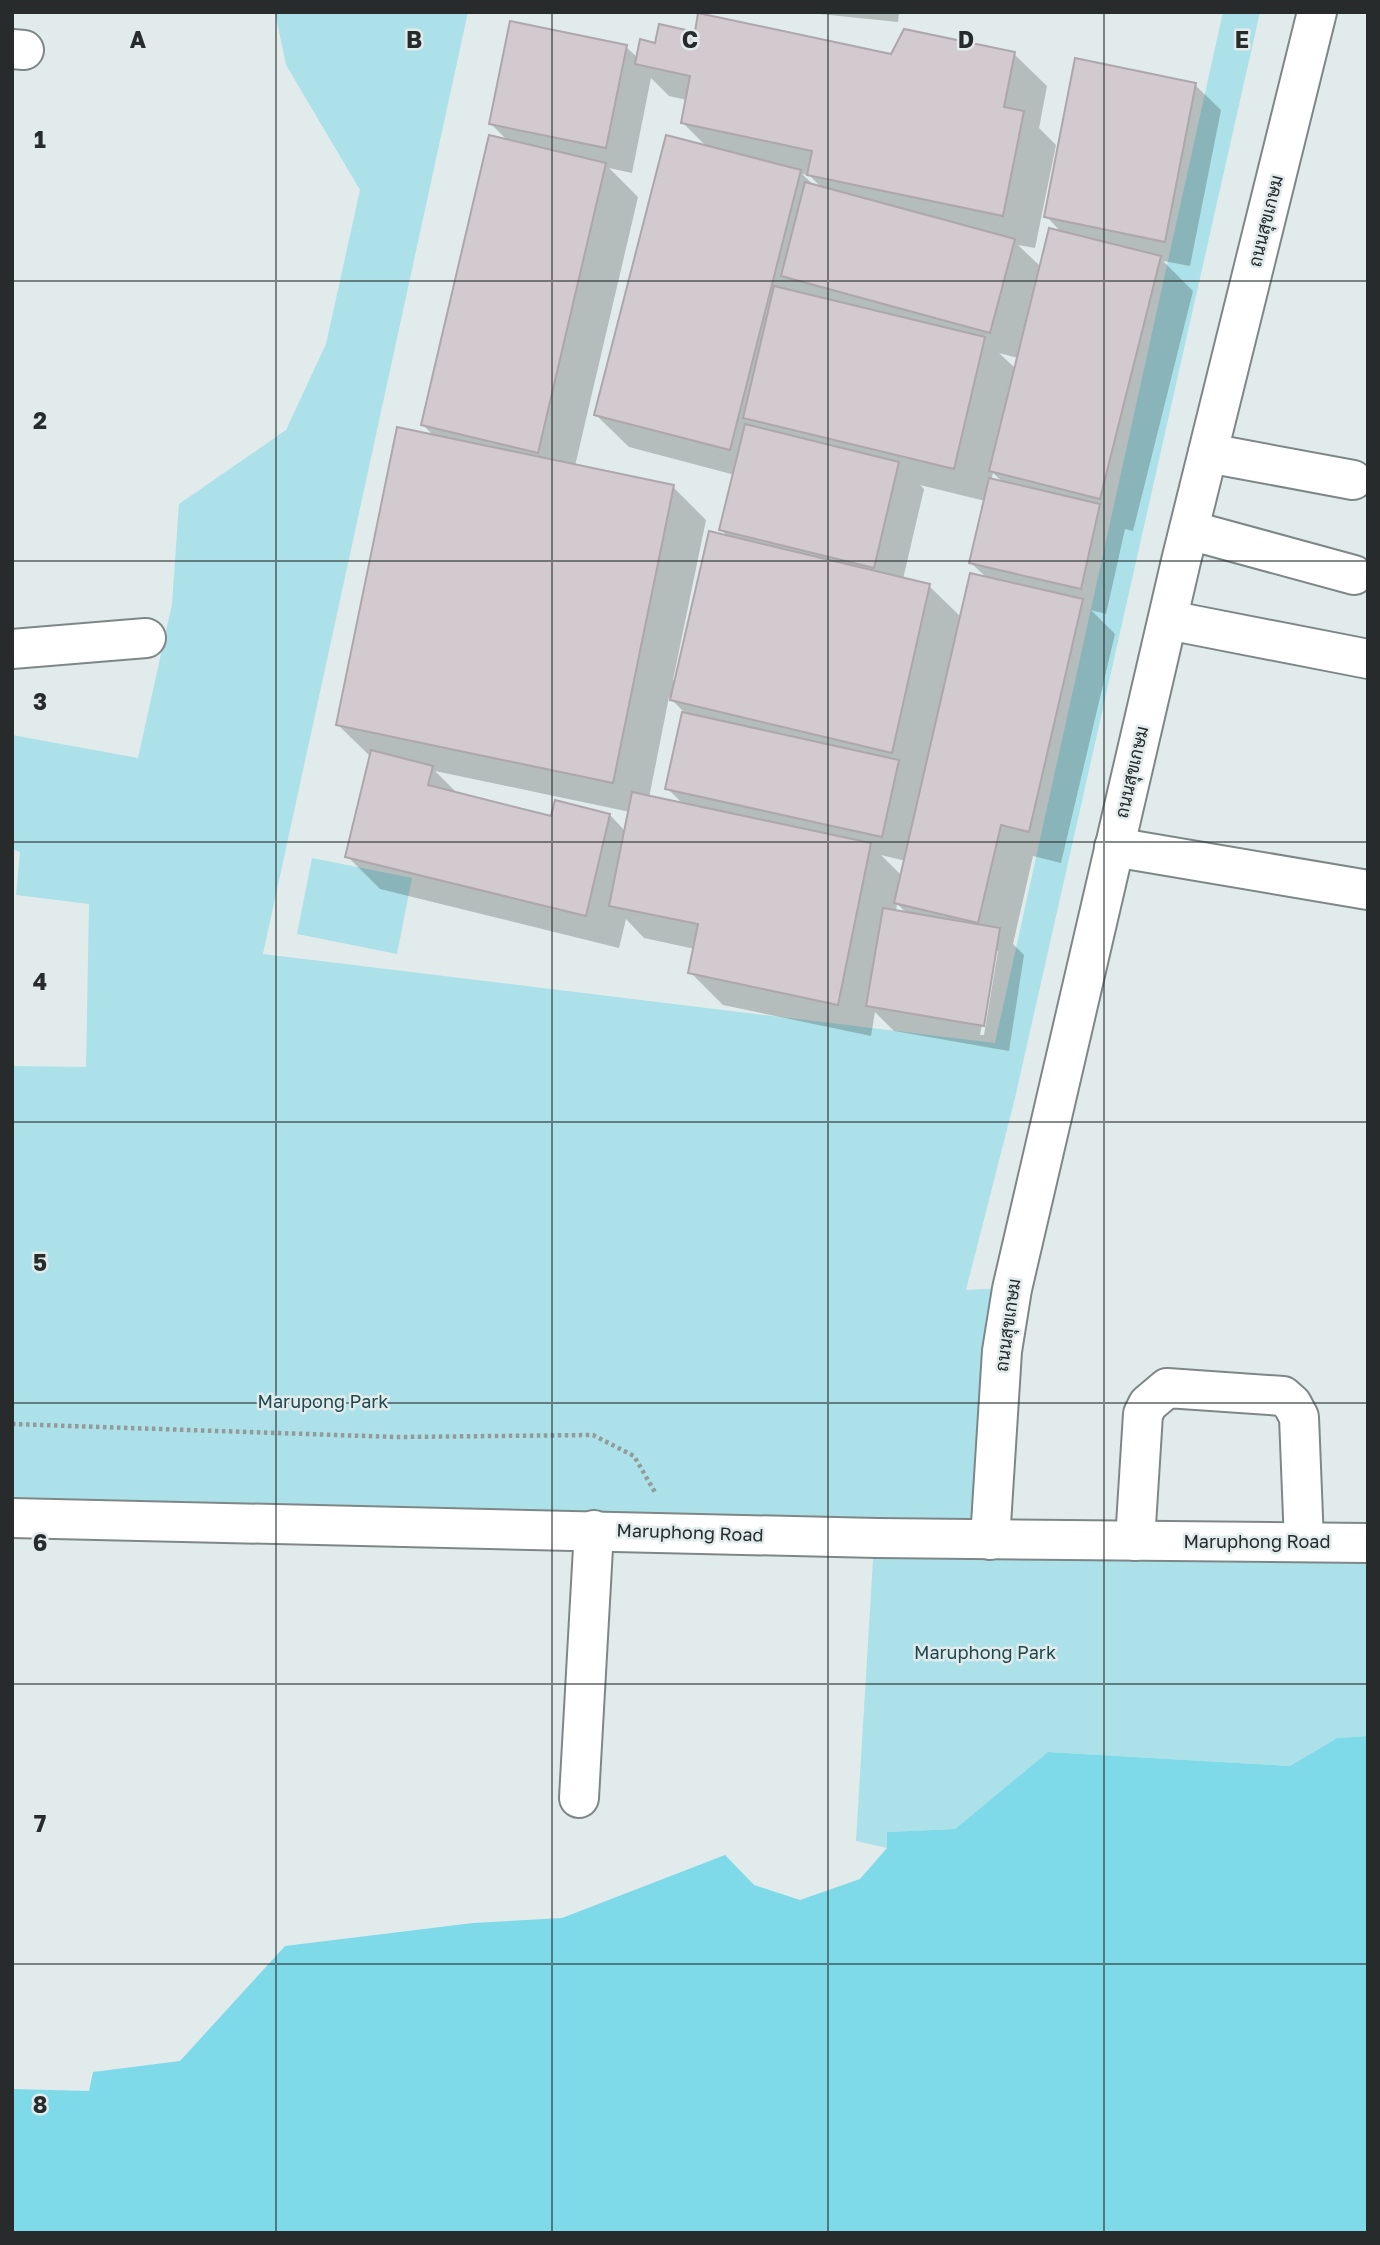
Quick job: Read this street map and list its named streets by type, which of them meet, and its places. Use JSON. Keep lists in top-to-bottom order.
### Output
{
  "streets": {
    "street": ["ถนนสุขเกษม", "Maruphong Road"]
  },
  "crossings": [
    ["ถนนสุขเกษม", "Maruphong Road"]
  ],
  "parks": ["Marupong Park", "Maruphong Park"],
  "grid": {
    "columns": [
      "A",
      "B",
      "C",
      "D",
      "E"
    ],
    "rows": [
      "1",
      "2",
      "3",
      "4",
      "5",
      "6",
      "7",
      "8"
    ]
  }
}
